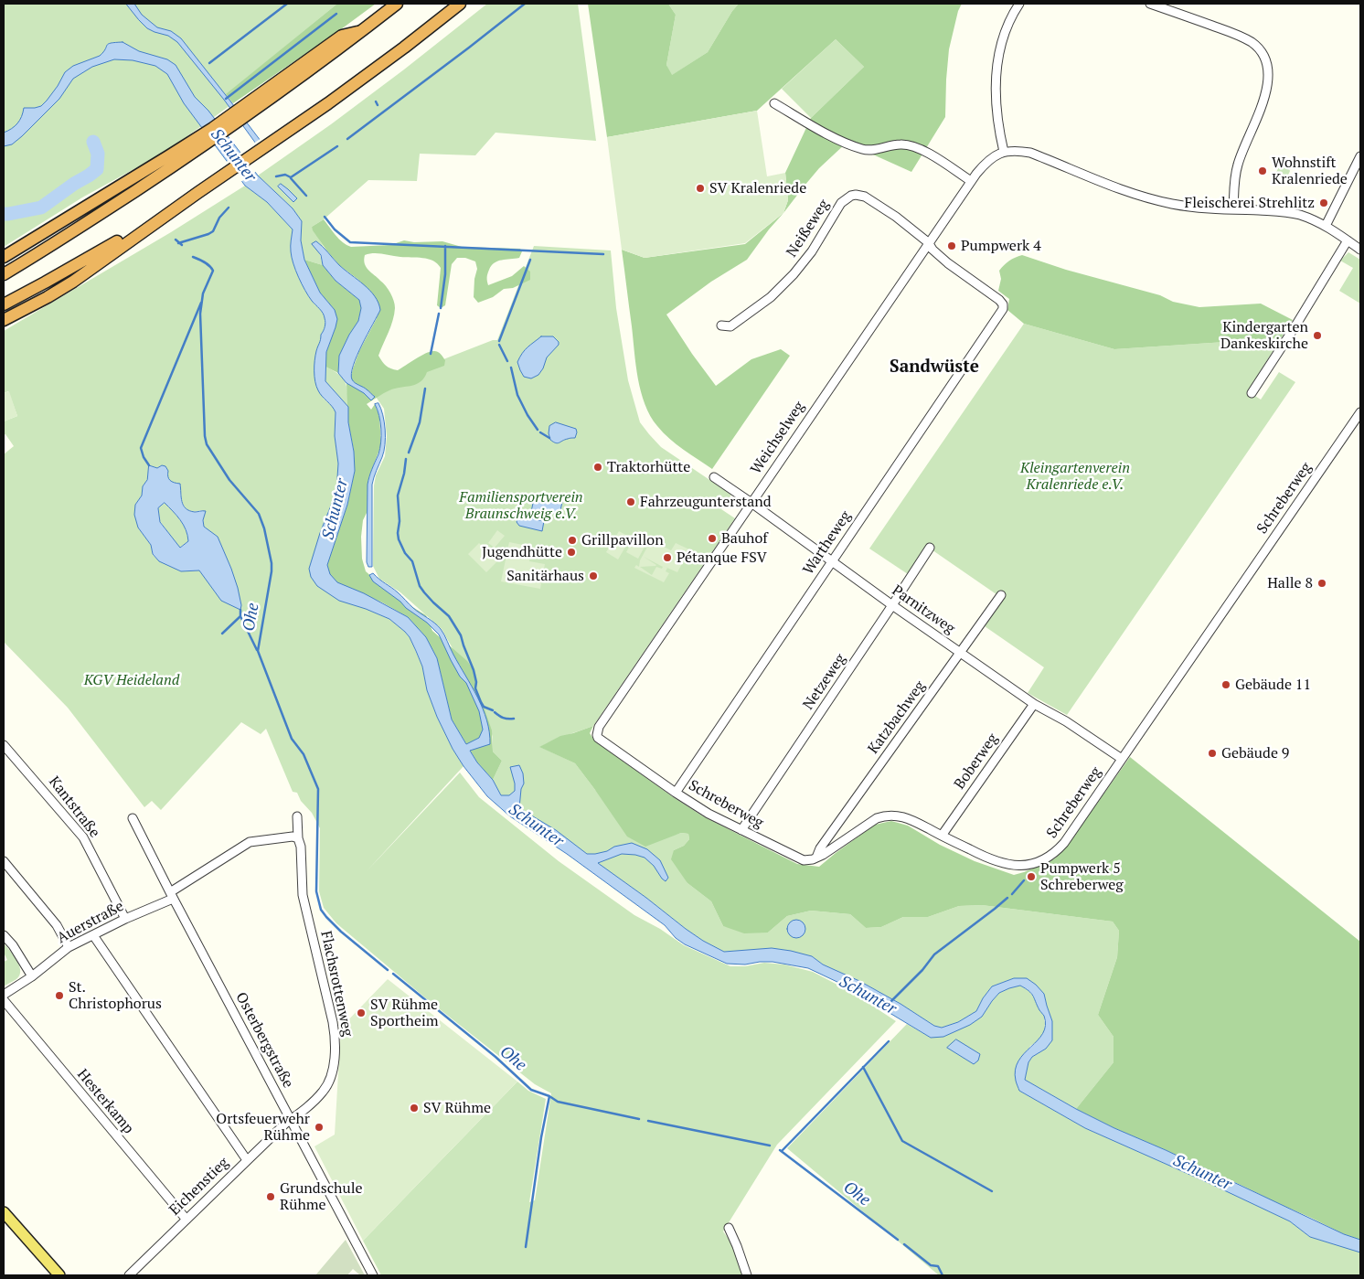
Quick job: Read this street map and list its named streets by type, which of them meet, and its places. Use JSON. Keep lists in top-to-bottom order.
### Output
{
  "streets": {
    "street": [
      "Neißeweg",
      "Weichselweg",
      "Schreberweg",
      "Wartheweg",
      "Parnitzweg",
      "Netzeweg",
      "Katzbachweg",
      "Boberweg",
      "Kantstraße",
      "Auerstraße",
      "Flachsrottenweg",
      "Osterbergstraße",
      "Hesterkamp",
      "Eichenstieg"
    ]
  },
  "crossings": [
    ["Neißeweg", "Weichselweg"],
    ["Neißeweg", "Wartheweg"],
    ["Weichselweg", "Schreberweg"],
    ["Weichselweg", "Parnitzweg"],
    ["Schreberweg", "Wartheweg"],
    ["Schreberweg", "Parnitzweg"],
    ["Schreberweg", "Netzeweg"],
    ["Schreberweg", "Katzbachweg"],
    ["Schreberweg", "Boberweg"],
    ["Wartheweg", "Parnitzweg"],
    ["Parnitzweg", "Netzeweg"],
    ["Parnitzweg", "Katzbachweg"],
    ["Parnitzweg", "Boberweg"],
    ["Kantstraße", "Auerstraße"],
    ["Auerstraße", "Osterbergstraße"],
    ["Flachsrottenweg", "Osterbergstraße"],
    ["Flachsrottenweg", "Eichenstieg"],
    ["Osterbergstraße", "Eichenstieg"],
    ["Hesterkamp", "Eichenstieg"]
  ],
  "districts": ["Sandwüste"],
  "water": ["Schunter", "Ohe"],
  "parks": ["Kleingartenverein Kralenriede e.V.", "Familiensportverein Braunschweig e.V.", "KGV Heideland"],
  "places": [
    "Wohnstift Kralenriede",
    "SV Kralenriede",
    "Fleischerei Strehlitz",
    "Pumpwerk 4",
    "Kindergarten Dankeskirche",
    "Traktorhütte",
    "Fahrzeugunterstand",
    "Bauhof",
    "Grillpavillon",
    "Jugendhütte",
    "Pétanque FSV",
    "Sanitärhaus",
    "Halle 8",
    "Gebäude 11",
    "Gebäude 9",
    "Pumpwerk 5 Schreberweg",
    "St. Christophorus",
    "SV Rühme Sportheim",
    "SV Rühme",
    "Ortsfeuerwehr Rühme",
    "Grundschule Rühme"
  ]
}
